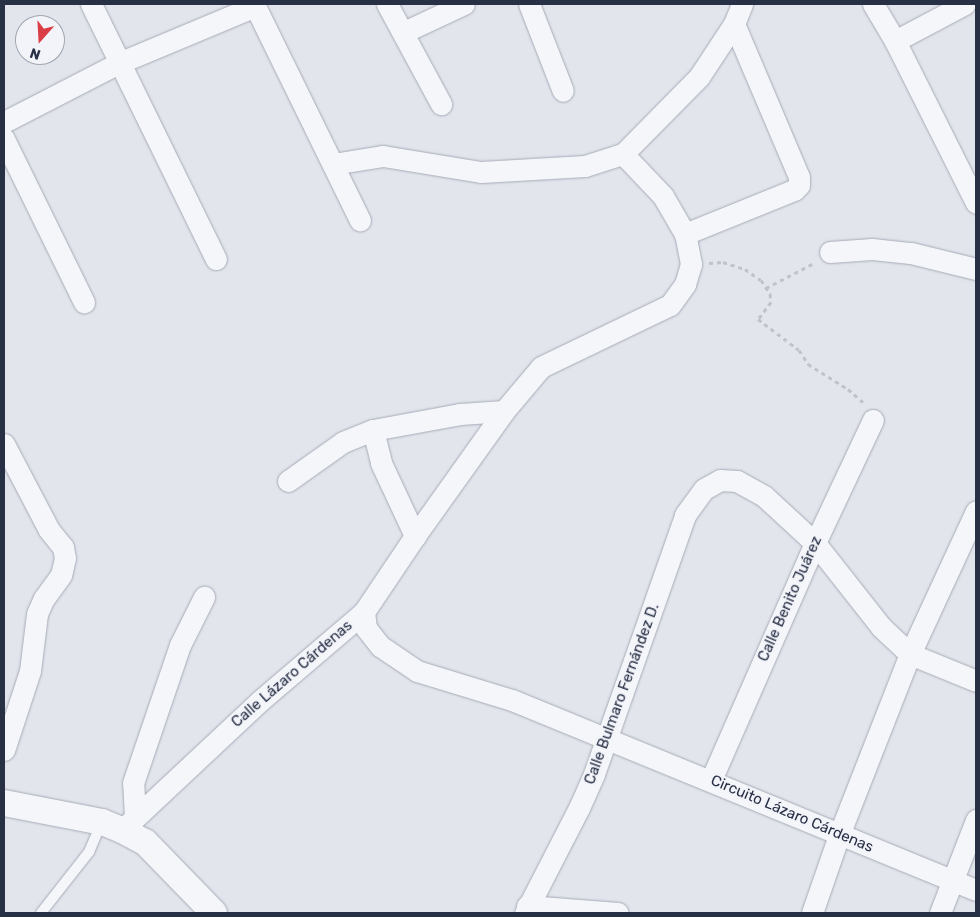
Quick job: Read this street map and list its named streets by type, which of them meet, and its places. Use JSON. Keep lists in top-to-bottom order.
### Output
{
  "streets": {
    "street": [
      "Calle Benito Juárez",
      "Calle Lázaro Cárdenas",
      "Calle Bulmaro Fernández D.",
      "Circuito Lázaro Cárdenas"
    ]
  },
  "crossings": [
    ["Calle Benito Juárez", "Calle Bulmaro Fernández D."],
    ["Calle Benito Juárez", "Circuito Lázaro Cárdenas"],
    ["Calle Lázaro Cárdenas", "Calle Bulmaro Fernández D."],
    ["Calle Lázaro Cárdenas", "Circuito Lázaro Cárdenas"],
    ["Calle Bulmaro Fernández D.", "Circuito Lázaro Cárdenas"]
  ],
  "north": "bottom"
}
